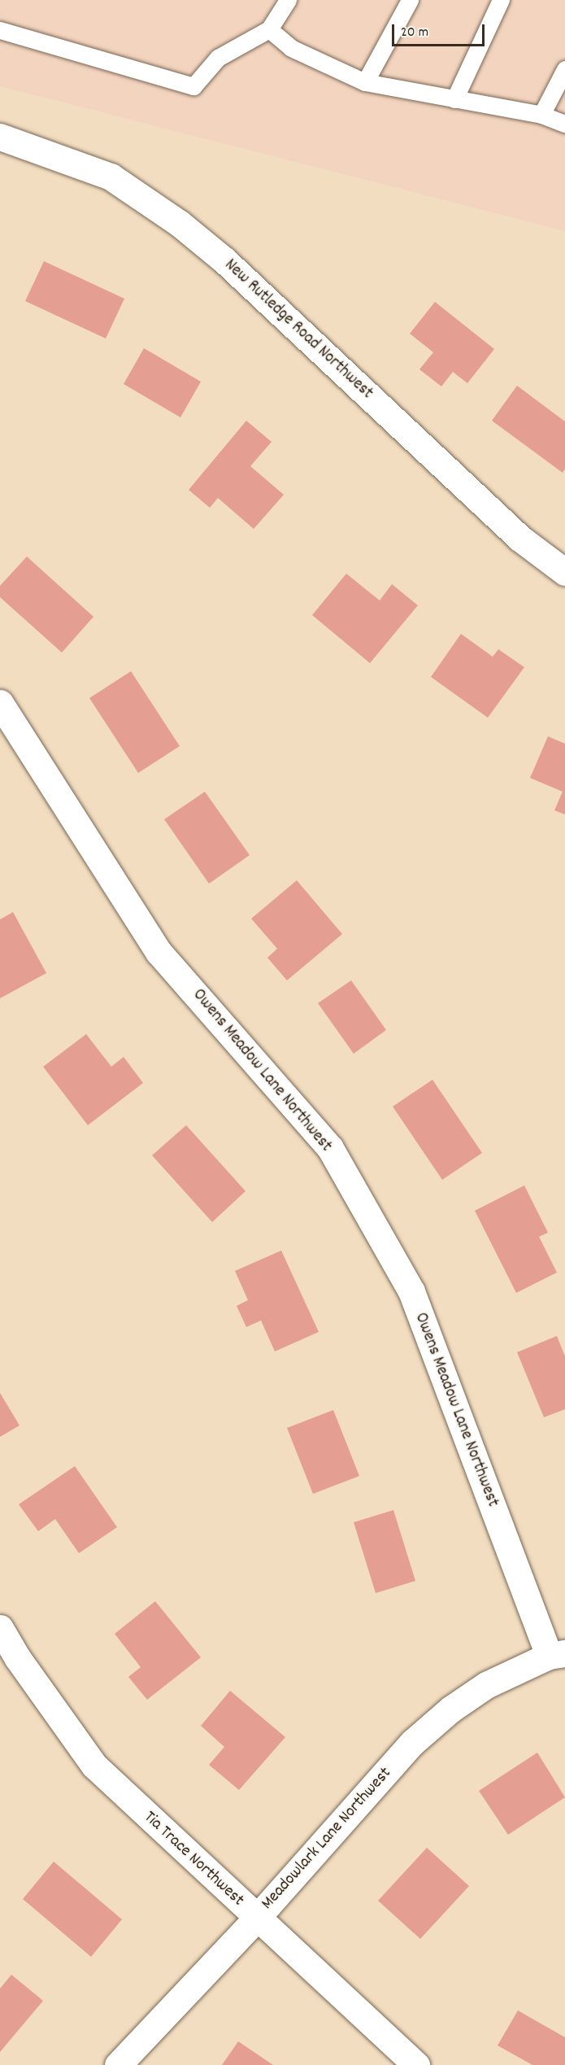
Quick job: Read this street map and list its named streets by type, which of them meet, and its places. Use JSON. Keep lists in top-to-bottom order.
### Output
{
  "streets": {
    "street": [
      "New Rutledge Road Northwest",
      "Owens Meadow Lane Northwest",
      "Meadowlark Lane Northwest",
      "Tia Trace Northwest"
    ]
  },
  "crossings": [
    ["Owens Meadow Lane Northwest", "Meadowlark Lane Northwest"],
    ["Meadowlark Lane Northwest", "Tia Trace Northwest"]
  ],
  "scale_bar": "20 m"
}
